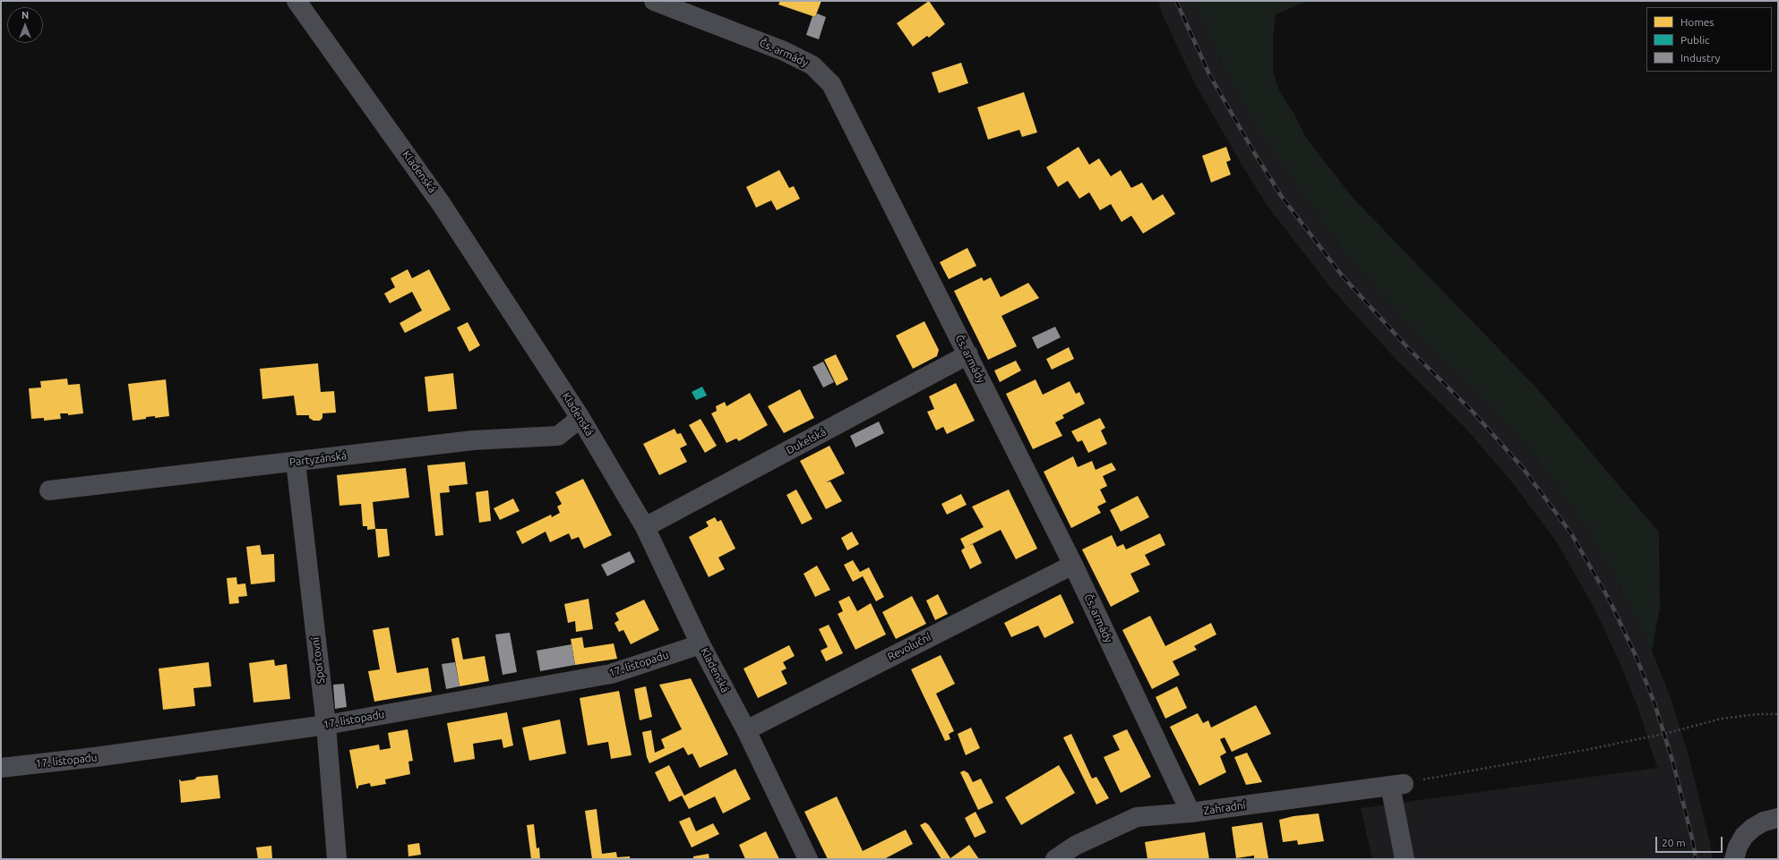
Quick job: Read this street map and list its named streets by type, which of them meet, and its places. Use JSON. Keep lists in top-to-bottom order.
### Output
{
  "streets": {
    "street": [
      "Čs. armády",
      "Kladenská",
      "Dukelská",
      "Partyzánská",
      "Revoluční",
      "Sportovní",
      "17. listopadu",
      "Zahradní"
    ]
  },
  "crossings": [
    ["Čs. armády", "Dukelská"],
    ["Čs. armády", "Revoluční"],
    ["Čs. armády", "Zahradní"],
    ["Kladenská", "Dukelská"],
    ["Kladenská", "Partyzánská"],
    ["Kladenská", "Revoluční"],
    ["Kladenská", "17. listopadu"],
    ["Partyzánská", "Sportovní"],
    ["Sportovní", "17. listopadu"]
  ],
  "legend": ["Homes", "Public", "Industry"],
  "scale_bar": "20 m",
  "north": "top"
}
